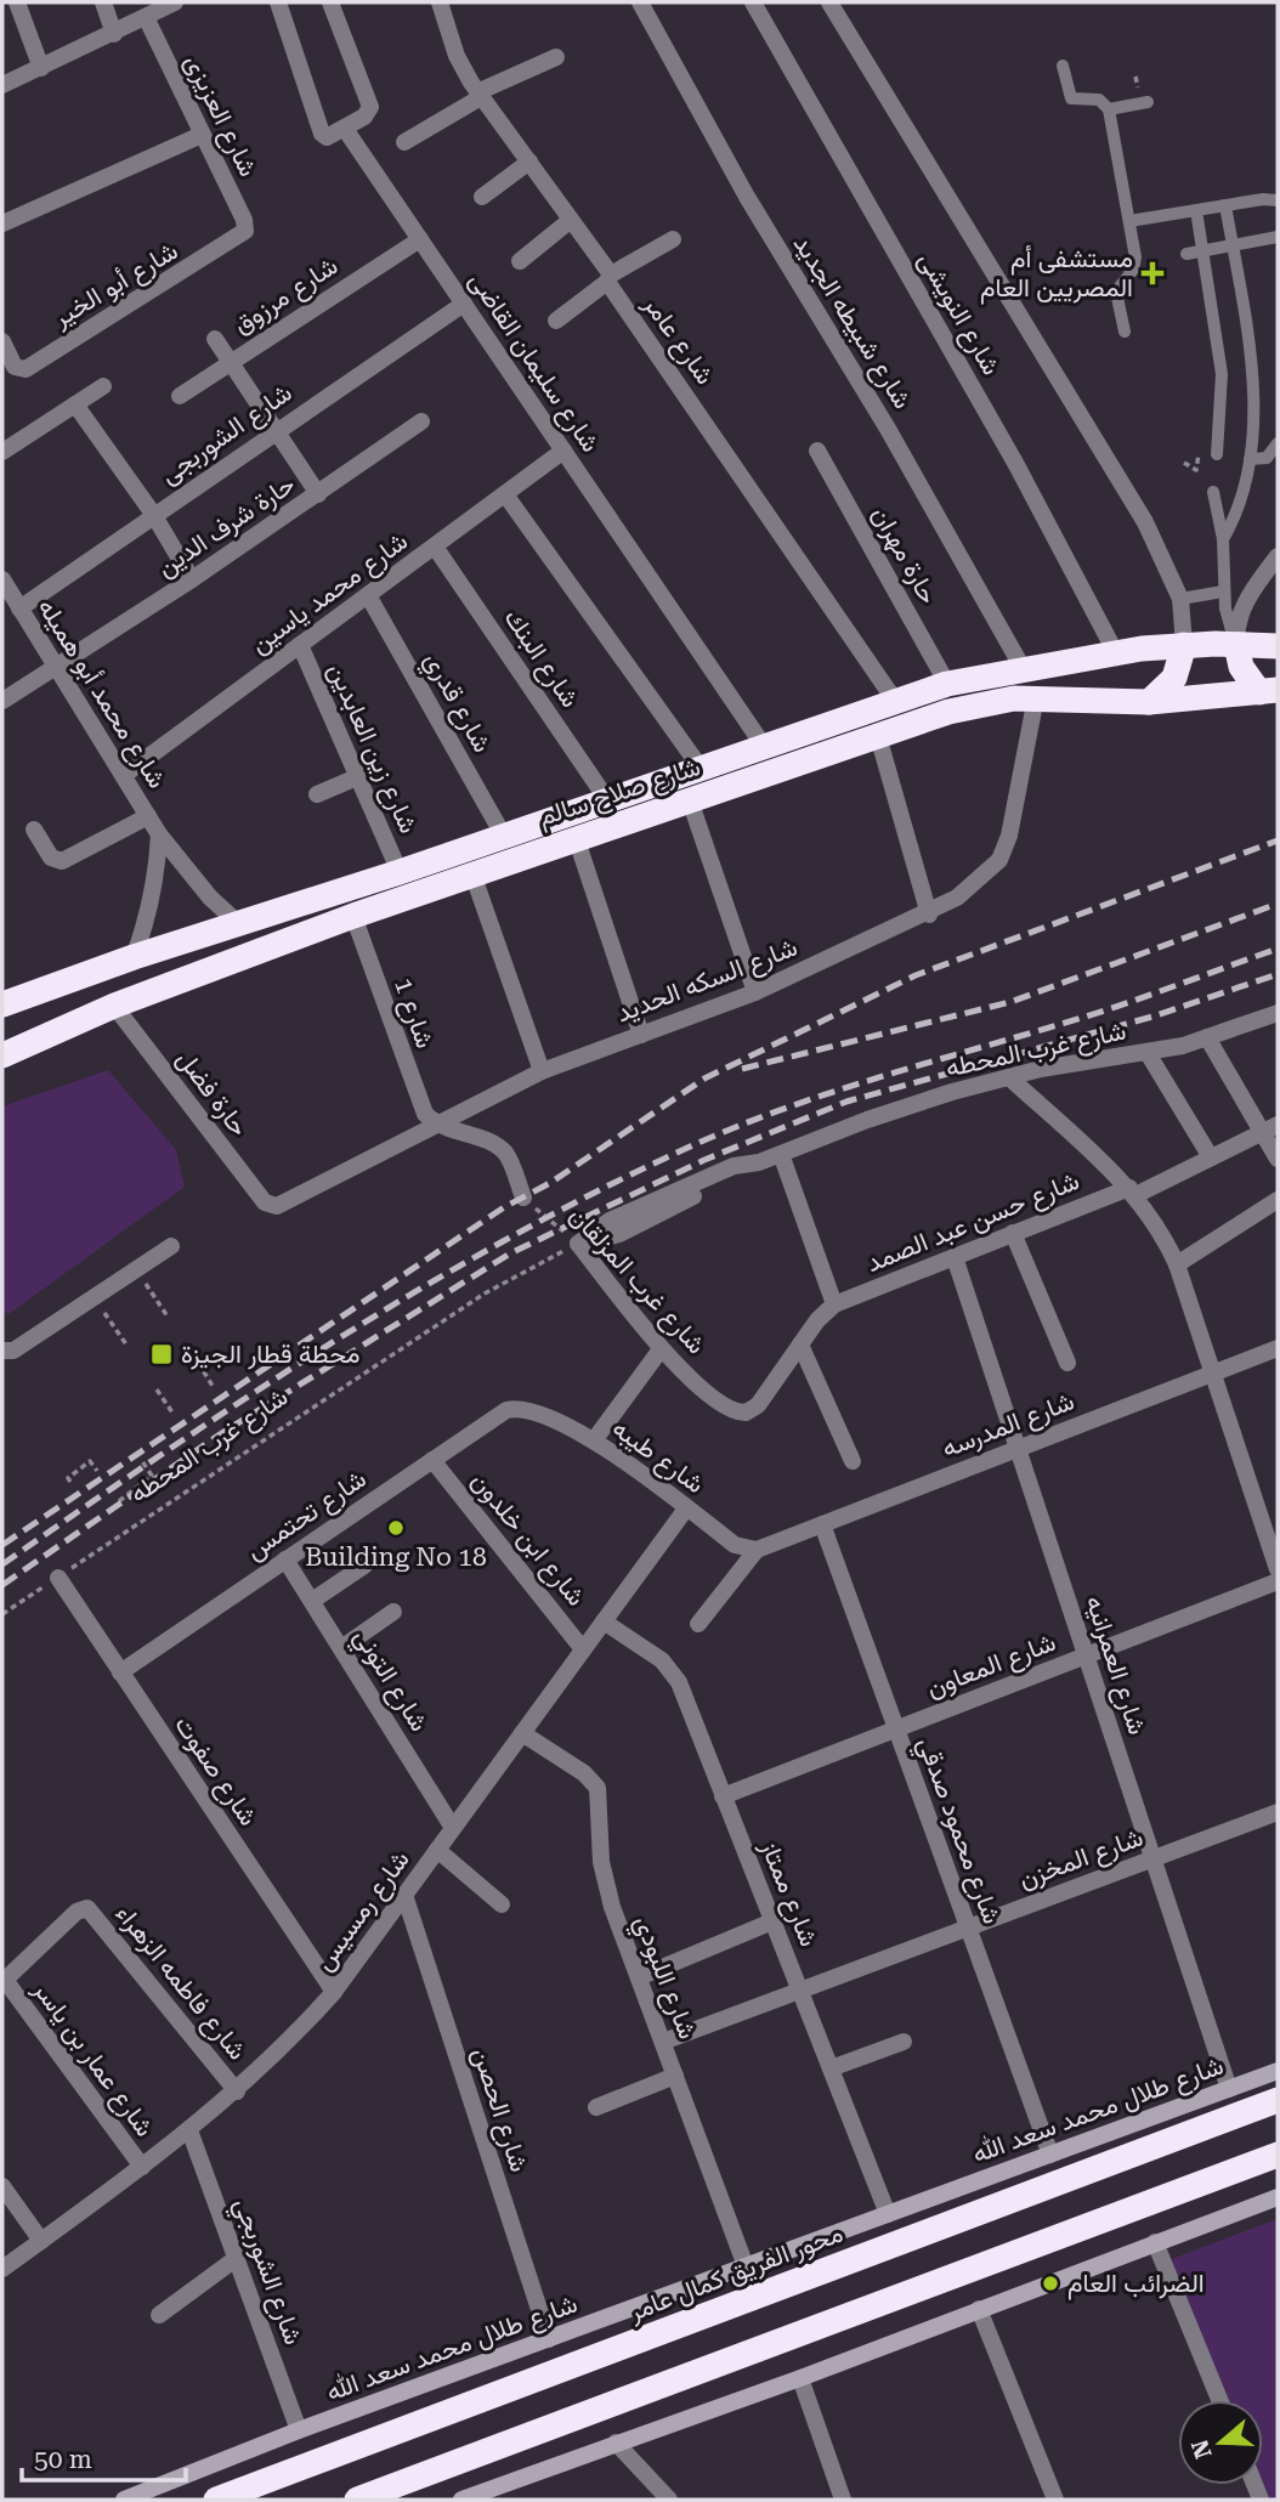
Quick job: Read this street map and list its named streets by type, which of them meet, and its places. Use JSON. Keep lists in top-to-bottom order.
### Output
{
  "streets": {
    "highway": ["شارع صلاح سالم", "محور الفريق كمال عامر"],
    "main road": ["شارع طلال محمد سعد الله"],
    "street": [
      "شارع العزيزى",
      "شارع أبو الخير",
      "شارع مرزوق",
      "شارع النويشى",
      "شارع شبيطه الجديد",
      "شارع عامر",
      "شارع سليمان القاضى",
      "شارع الشوربجى",
      "حارة شرف الدين",
      "حارة مهران",
      "شارع محمد ياسين",
      "شارع البنك",
      "شارع محمد أبو هميله",
      "شارع قدري",
      "شارع زين العابدين",
      "شارع السكه الحديد",
      "شارع 1",
      "شارع غرب المحطه",
      "حارة فضل",
      "شارع حسن عبد الصمد",
      "شارع غرب المزلقان",
      "شارع المدرسه",
      "شارع طيبه",
      "شارع تحتمس",
      "شارع ابن خلدون",
      "شارع المعاون",
      "شارع العمرانيه",
      "شارع التوني",
      "شارع صفوت",
      "شارع محمود صدقي",
      "شارع المخزن",
      "شارع ممتاز",
      "شارع رمسيس",
      "شارع اللبودي",
      "شارع فاطمه الزهراء",
      "شارع عمار بن ياسر",
      "شارع الحصن",
      "شارع الشوربجي"
    ]
  },
  "crossings": [
    ["شارع العزيزى", "شارع أبو الخير"],
    ["شارع مرزوق", "شارع سليمان القاضى"],
    ["شارع النويشى", "شارع صلاح سالم"],
    ["شارع شبيطه الجديد", "شارع صلاح سالم"],
    ["شارع عامر", "شارع صلاح سالم"],
    ["شارع سليمان القاضى", "شارع الشوربجى"],
    ["شارع سليمان القاضى", "شارع محمد ياسين"],
    ["شارع سليمان القاضى", "شارع صلاح سالم"],
    ["شارع الشوربجى", "شارع محمد أبو هميله"],
    ["حارة شرف الدين", "شارع محمد أبو هميله"],
    ["حارة مهران", "شارع صلاح سالم"],
    ["شارع محمد ياسين", "شارع البنك"],
    ["شارع محمد ياسين", "شارع محمد أبو هميله"],
    ["شارع محمد ياسين", "شارع قدري"],
    ["شارع محمد ياسين", "شارع زين العابدين"],
    ["شارع البنك", "شارع صلاح سالم"],
    ["شارع محمد أبو هميله", "شارع صلاح سالم"],
    ["شارع قدري", "شارع صلاح سالم"],
    ["شارع زين العابدين", "شارع صلاح سالم"],
    ["شارع صلاح سالم", "شارع السكه الحديد"],
    ["شارع صلاح سالم", "شارع 1"],
    ["شارع صلاح سالم", "حارة فضل"],
    ["شارع السكه الحديد", "شارع 1"],
    ["شارع السكه الحديد", "حارة فضل"],
    ["شارع غرب المحطه", "شارع غرب المزلقان"],
    ["شارع غرب المحطه", "شارع صفوت"],
    ["شارع حسن عبد الصمد", "شارع غرب المزلقان"],
    ["شارع حسن عبد الصمد", "شارع العمرانيه"],
    ["شارع المدرسه", "شارع طيبه"],
    ["شارع المدرسه", "شارع العمرانيه"],
    ["شارع المدرسه", "شارع محمود صدقي"],
    ["شارع طيبه", "شارع تحتمس"],
    ["شارع طيبه", "شارع رمسيس"],
    ["شارع تحتمس", "شارع ابن خلدون"],
    ["شارع تحتمس", "شارع التوني"],
    ["شارع تحتمس", "شارع صفوت"],
    ["شارع ابن خلدون", "شارع رمسيس"],
    ["شارع المعاون", "شارع العمرانيه"],
    ["شارع المعاون", "شارع محمود صدقي"],
    ["شارع المعاون", "شارع ممتاز"],
    ["شارع العمرانيه", "شارع المخزن"],
    ["شارع العمرانيه", "شارع طلال محمد سعد الله"],
    ["شارع التوني", "شارع رمسيس"],
    ["شارع صفوت", "شارع رمسيس"],
    ["شارع محمود صدقي", "شارع المخزن"],
    ["شارع محمود صدقي", "شارع طلال محمد سعد الله"],
    ["شارع المخزن", "شارع ممتاز"],
    ["شارع المخزن", "شارع اللبودي"],
    ["شارع ممتاز", "شارع رمسيس"],
    ["شارع ممتاز", "شارع طلال محمد سعد الله"],
    ["شارع رمسيس", "شارع اللبودي"],
    ["شارع رمسيس", "شارع فاطمه الزهراء"],
    ["شارع رمسيس", "شارع عمار بن ياسر"],
    ["شارع رمسيس", "شارع الحصن"],
    ["شارع رمسيس", "شارع الشوربجي"],
    ["شارع اللبودي", "شارع طلال محمد سعد الله"],
    ["شارع فاطمه الزهراء", "شارع عمار بن ياسر"],
    ["شارع الحصن", "شارع طلال محمد سعد الله"],
    ["شارع طلال محمد سعد الله", "شارع الشوربجي"]
  ],
  "places": {
    "health": ["مستشفى أم المصريين العام"],
    "transit": ["محطة قطار الجيزة"],
    "other": ["Building No 18", "الضرائب العام"]
  },
  "scale_bar": "50 m",
  "north": "left"
}
